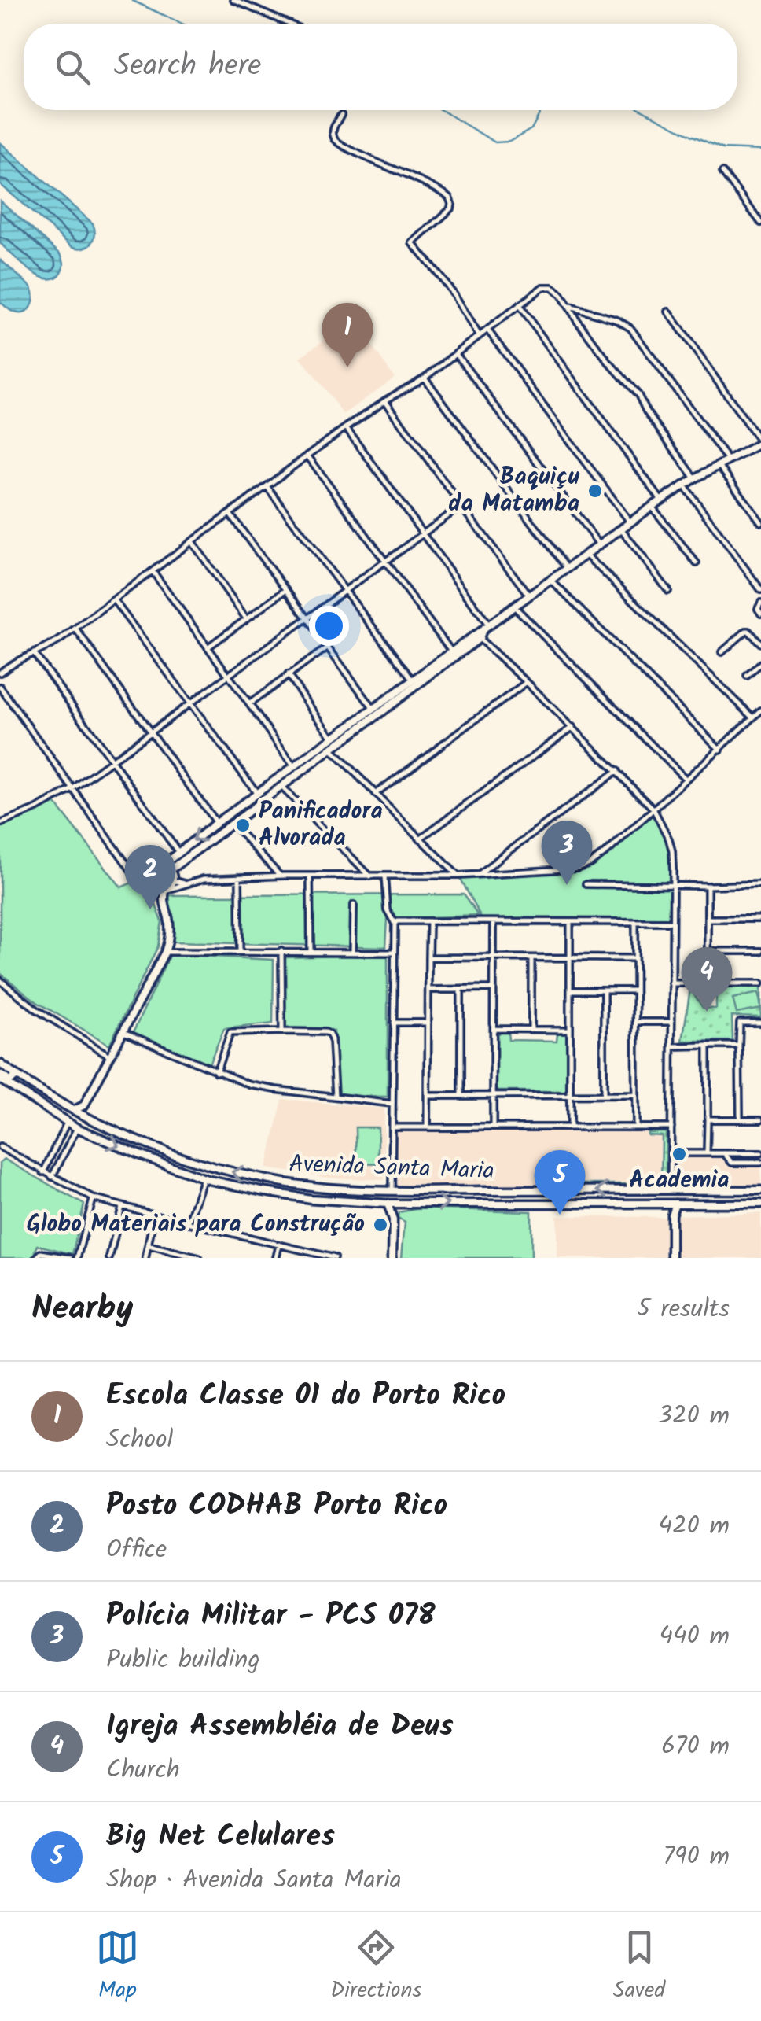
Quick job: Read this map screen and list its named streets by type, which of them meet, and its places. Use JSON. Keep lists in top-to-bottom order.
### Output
{
  "streets": {
    "main road": ["Avenida Santa Maria"]
  },
  "places": [
    "Baquiçu da Matamba",
    "Panificadora Alvorada",
    "Academia",
    "Globo Materiais para Construção"
  ],
  "page": {
    "search": "Search here",
    "pins": [
      "1",
      "3",
      "2",
      "4",
      "5"
    ],
    "heading": ["Nearby", "5 results"],
    "list": [
      {
        "mark": "1",
        "name": "Escola Classe 01 do Porto Rico",
        "note": "School",
        "value": "320 m"
      },
      {
        "mark": "2",
        "name": "Posto CODHAB Porto Rico",
        "note": "Office",
        "value": "420 m"
      },
      {
        "mark": "3",
        "name": "Polícia Militar - PCS 078",
        "note": "Public building",
        "value": "440 m"
      },
      {
        "mark": "4",
        "name": "Igreja Assembléia de Deus",
        "note": "Church",
        "value": "670 m"
      },
      {
        "mark": "5",
        "name": "Big Net Celulares",
        "note": "Shop · Avenida Santa Maria",
        "value": "790 m"
      }
    ],
    "nav": ["Map", "Directions", "Saved"]
  }
}
